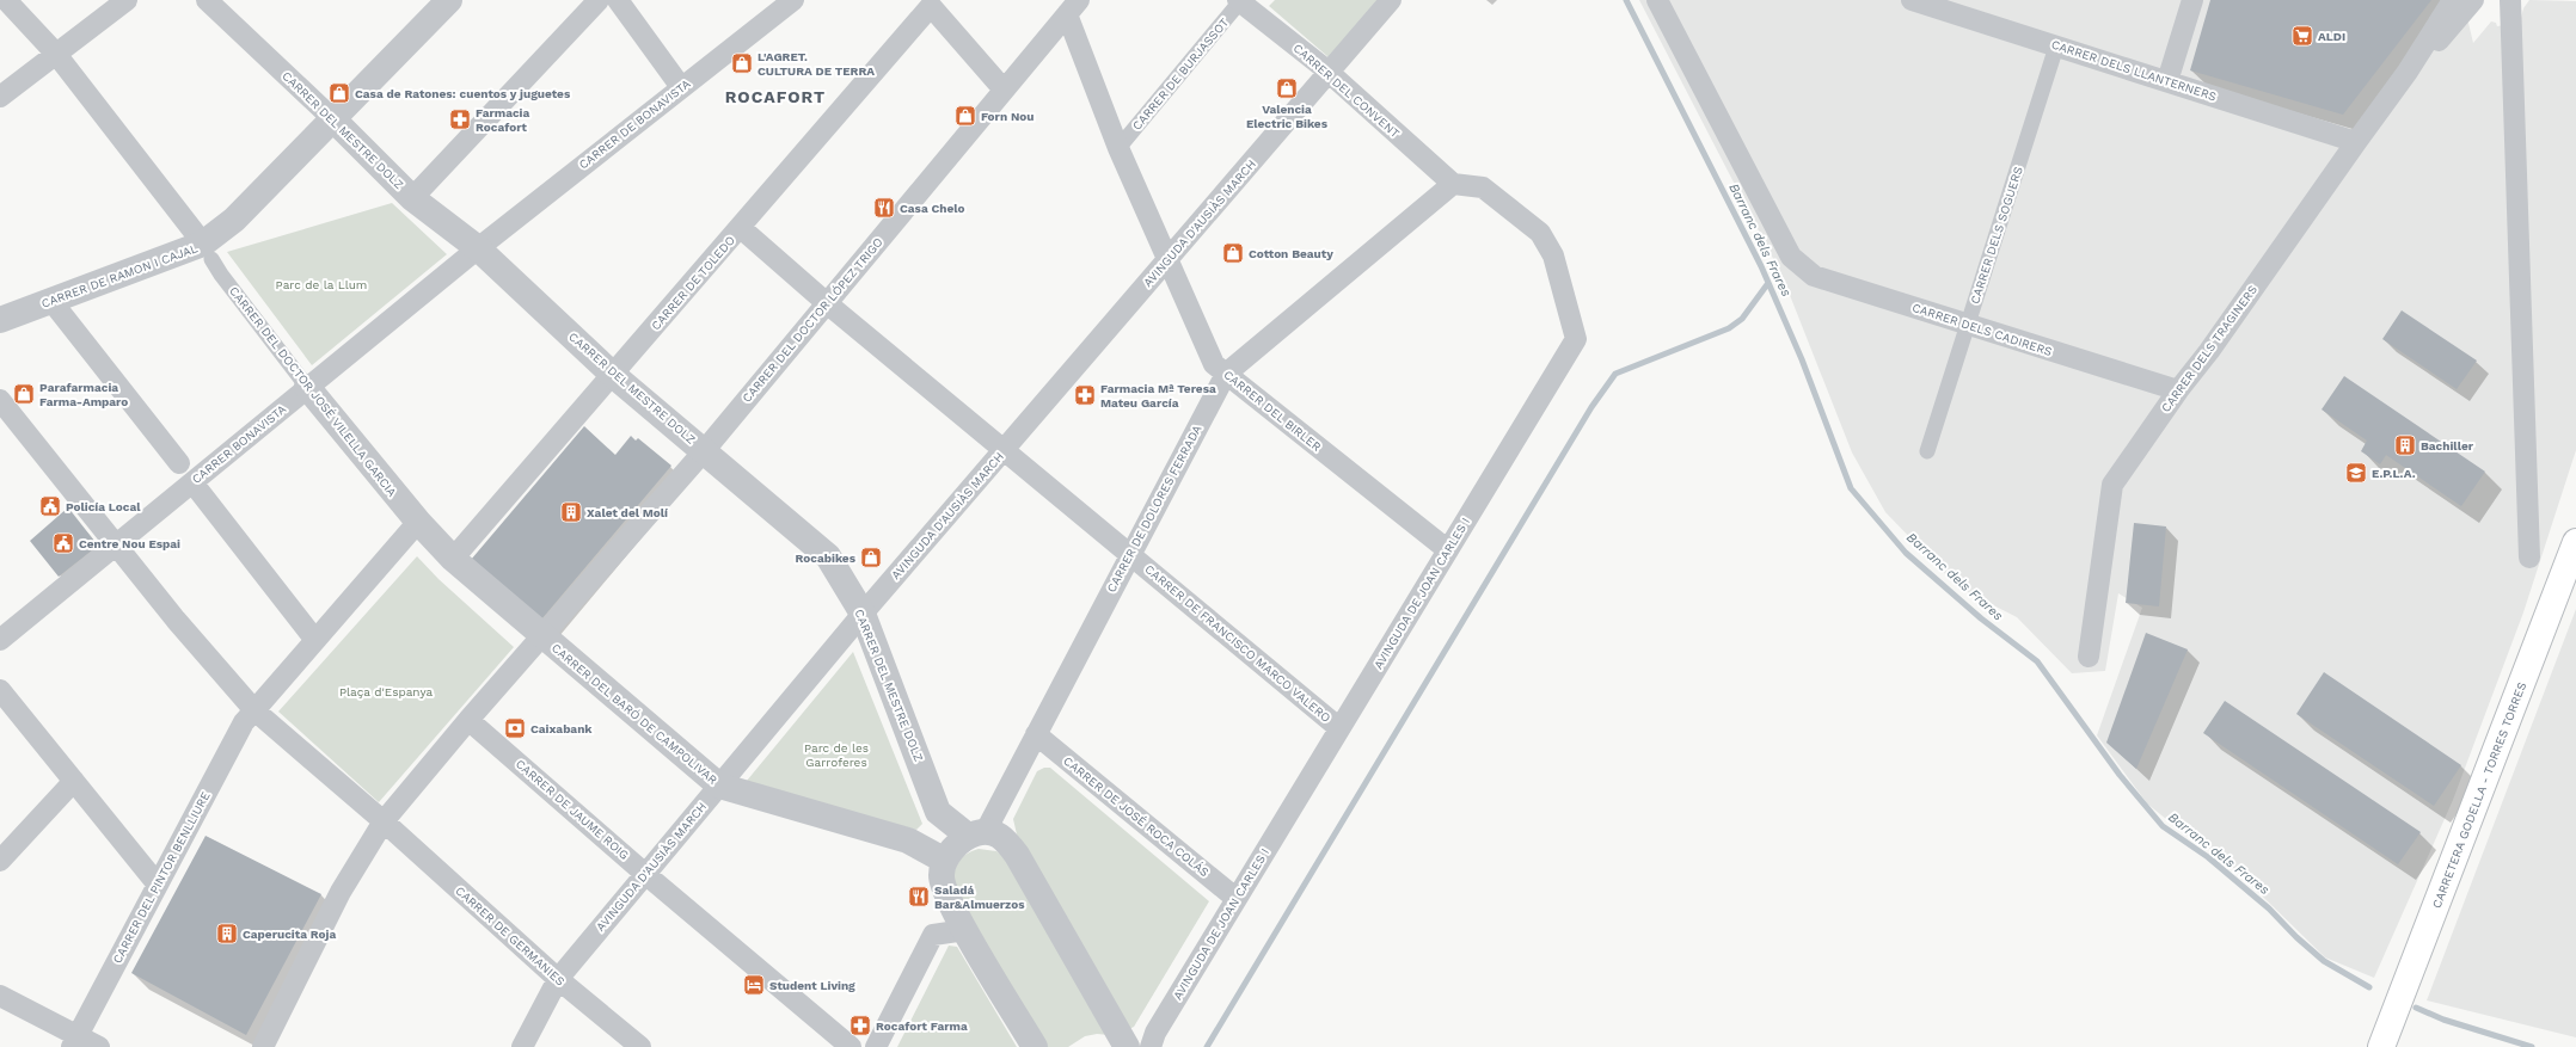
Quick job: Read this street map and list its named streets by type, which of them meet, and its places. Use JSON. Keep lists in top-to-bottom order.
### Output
{
  "streets": {
    "main road": ["CARRETERA GODELLA - TORRES TORRES"],
    "street": [
      "CARRER DELS LLANTERNERS",
      "CARRER DE BURJASSOT",
      "CARRER DEL CONVENT",
      "CARRER DE BONAVISTA",
      "CARRER DEL MESTRE DOLZ",
      "AVINGUDA D'AUSIÀS MARCH",
      "CARRER DELS SOGUERS",
      "CARRER DE RAMON I CAJAL",
      "CARRER DE TOLEDO",
      "CARRER DEL DOCTOR LÓPEZ TRIGO",
      "CARRER DELS CADIRERS",
      "CARRER DELS TRAGINERS",
      "CARRER DEL DOCTOR JOSÉ VILELLA GARCIA",
      "CARRER DEL BIRLER",
      "CARRER BONAVISTA",
      "CARRER DE DOLORES FERRADA",
      "AVINGUDA DE JOAN CARLES I",
      "CARRER DE FRANCISCO MARCO VALERO",
      "CARRER DEL BARÓ DE CAMPOLIVAR",
      "CARRER DE JAUME ROIG",
      "CARRER DE JOSÉ ROCA COLÁS",
      "CARRER DEL PINTOR BENLLIURE",
      "CARRER DE GERMANIES"
    ]
  },
  "crossings": [
    ["CARRER DELS LLANTERNERS", "CARRER DELS SOGUERS"],
    ["CARRER DELS LLANTERNERS", "CARRER DELS TRAGINERS"],
    ["CARRER DE BURJASSOT", "CARRER DEL CONVENT"],
    ["CARRER DE BURJASSOT", "CARRER DEL BIRLER"],
    ["CARRER DEL CONVENT", "AVINGUDA D'AUSIÀS MARCH"],
    ["CARRER DEL CONVENT", "CARRER DE DOLORES FERRADA"],
    ["CARRER DEL CONVENT", "AVINGUDA DE JOAN CARLES I"],
    ["CARRER DE BONAVISTA", "CARRER DEL MESTRE DOLZ"],
    ["CARRER DE BONAVISTA", "CARRER BONAVISTA"],
    ["CARRER DEL MESTRE DOLZ", "AVINGUDA D'AUSIÀS MARCH"],
    ["CARRER DEL MESTRE DOLZ", "CARRER DE RAMON I CAJAL"],
    ["CARRER DEL MESTRE DOLZ", "CARRER DE TOLEDO"],
    ["CARRER DEL MESTRE DOLZ", "CARRER DEL DOCTOR LÓPEZ TRIGO"],
    ["CARRER DEL MESTRE DOLZ", "CARRER BONAVISTA"],
    ["CARRER DEL MESTRE DOLZ", "CARRER DE DOLORES FERRADA"],
    ["AVINGUDA D'AUSIÀS MARCH", "CARRER DEL BIRLER"],
    ["AVINGUDA D'AUSIÀS MARCH", "CARRER DE FRANCISCO MARCO VALERO"],
    ["AVINGUDA D'AUSIÀS MARCH", "CARRER DEL BARÓ DE CAMPOLIVAR"],
    ["AVINGUDA D'AUSIÀS MARCH", "CARRER DE JAUME ROIG"],
    ["AVINGUDA D'AUSIÀS MARCH", "CARRER DE GERMANIES"],
    ["CARRER DELS SOGUERS", "CARRER DELS CADIRERS"],
    ["CARRER DE RAMON I CAJAL", "CARRER DEL DOCTOR JOSÉ VILELLA GARCIA"],
    ["CARRER DE TOLEDO", "CARRER DE FRANCISCO MARCO VALERO"],
    ["CARRER DEL DOCTOR LÓPEZ TRIGO", "CARRER DEL BIRLER"],
    ["CARRER DEL DOCTOR LÓPEZ TRIGO", "CARRER DE FRANCISCO MARCO VALERO"],
    ["CARRER DEL DOCTOR LÓPEZ TRIGO", "CARRER DEL BARÓ DE CAMPOLIVAR"],
    ["CARRER DELS CADIRERS", "CARRER DELS TRAGINERS"],
    ["CARRER DEL DOCTOR JOSÉ VILELLA GARCIA", "CARRER BONAVISTA"],
    ["CARRER DEL BIRLER", "CARRER DE DOLORES FERRADA"],
    ["CARRER DEL BIRLER", "AVINGUDA DE JOAN CARLES I"],
    ["CARRER DE DOLORES FERRADA", "AVINGUDA DE JOAN CARLES I"],
    ["CARRER DE DOLORES FERRADA", "CARRER DE FRANCISCO MARCO VALERO"],
    ["CARRER DE DOLORES FERRADA", "CARRER DE JOSÉ ROCA COLÁS"],
    ["AVINGUDA DE JOAN CARLES I", "CARRER DE FRANCISCO MARCO VALERO"],
    ["AVINGUDA DE JOAN CARLES I", "CARRER DE JOSÉ ROCA COLÁS"]
  ],
  "districts": ["ROCAFORT"],
  "water": ["Barranc dels Frares"],
  "parks": ["Parc de la Llum", "Plaça d'Espanya", "Parc de les Garroferes"],
  "places": {
    "supermarket": ["ALDI"],
    "shop": [
      "L'AGRET. CULTURA DE TERRA",
      "Valencia Electric Bikes",
      "Casa de Ratones: cuentos y juguetes",
      "Forn Nou",
      "Cotton Beauty",
      "Parafarmacia Farma-Amparo",
      "Rocabikes"
    ],
    "pharmacy": ["Farmacia Rocafort", "Farmacia Mª Teresa Mateu García", "Rocafort Farma"],
    "restaurant": ["Casa Chelo", "Saladá Bar&Almuerzos"],
    "building": ["Bachiller", "Xalet del Molí", "Caperucita Roja"],
    "school or university": ["E.P.L.A."],
    "public building": ["Policía Local", "Centre Nou Espai"],
    "bank": ["Caixabank"],
    "hotel": ["Student Living"]
  }
}
